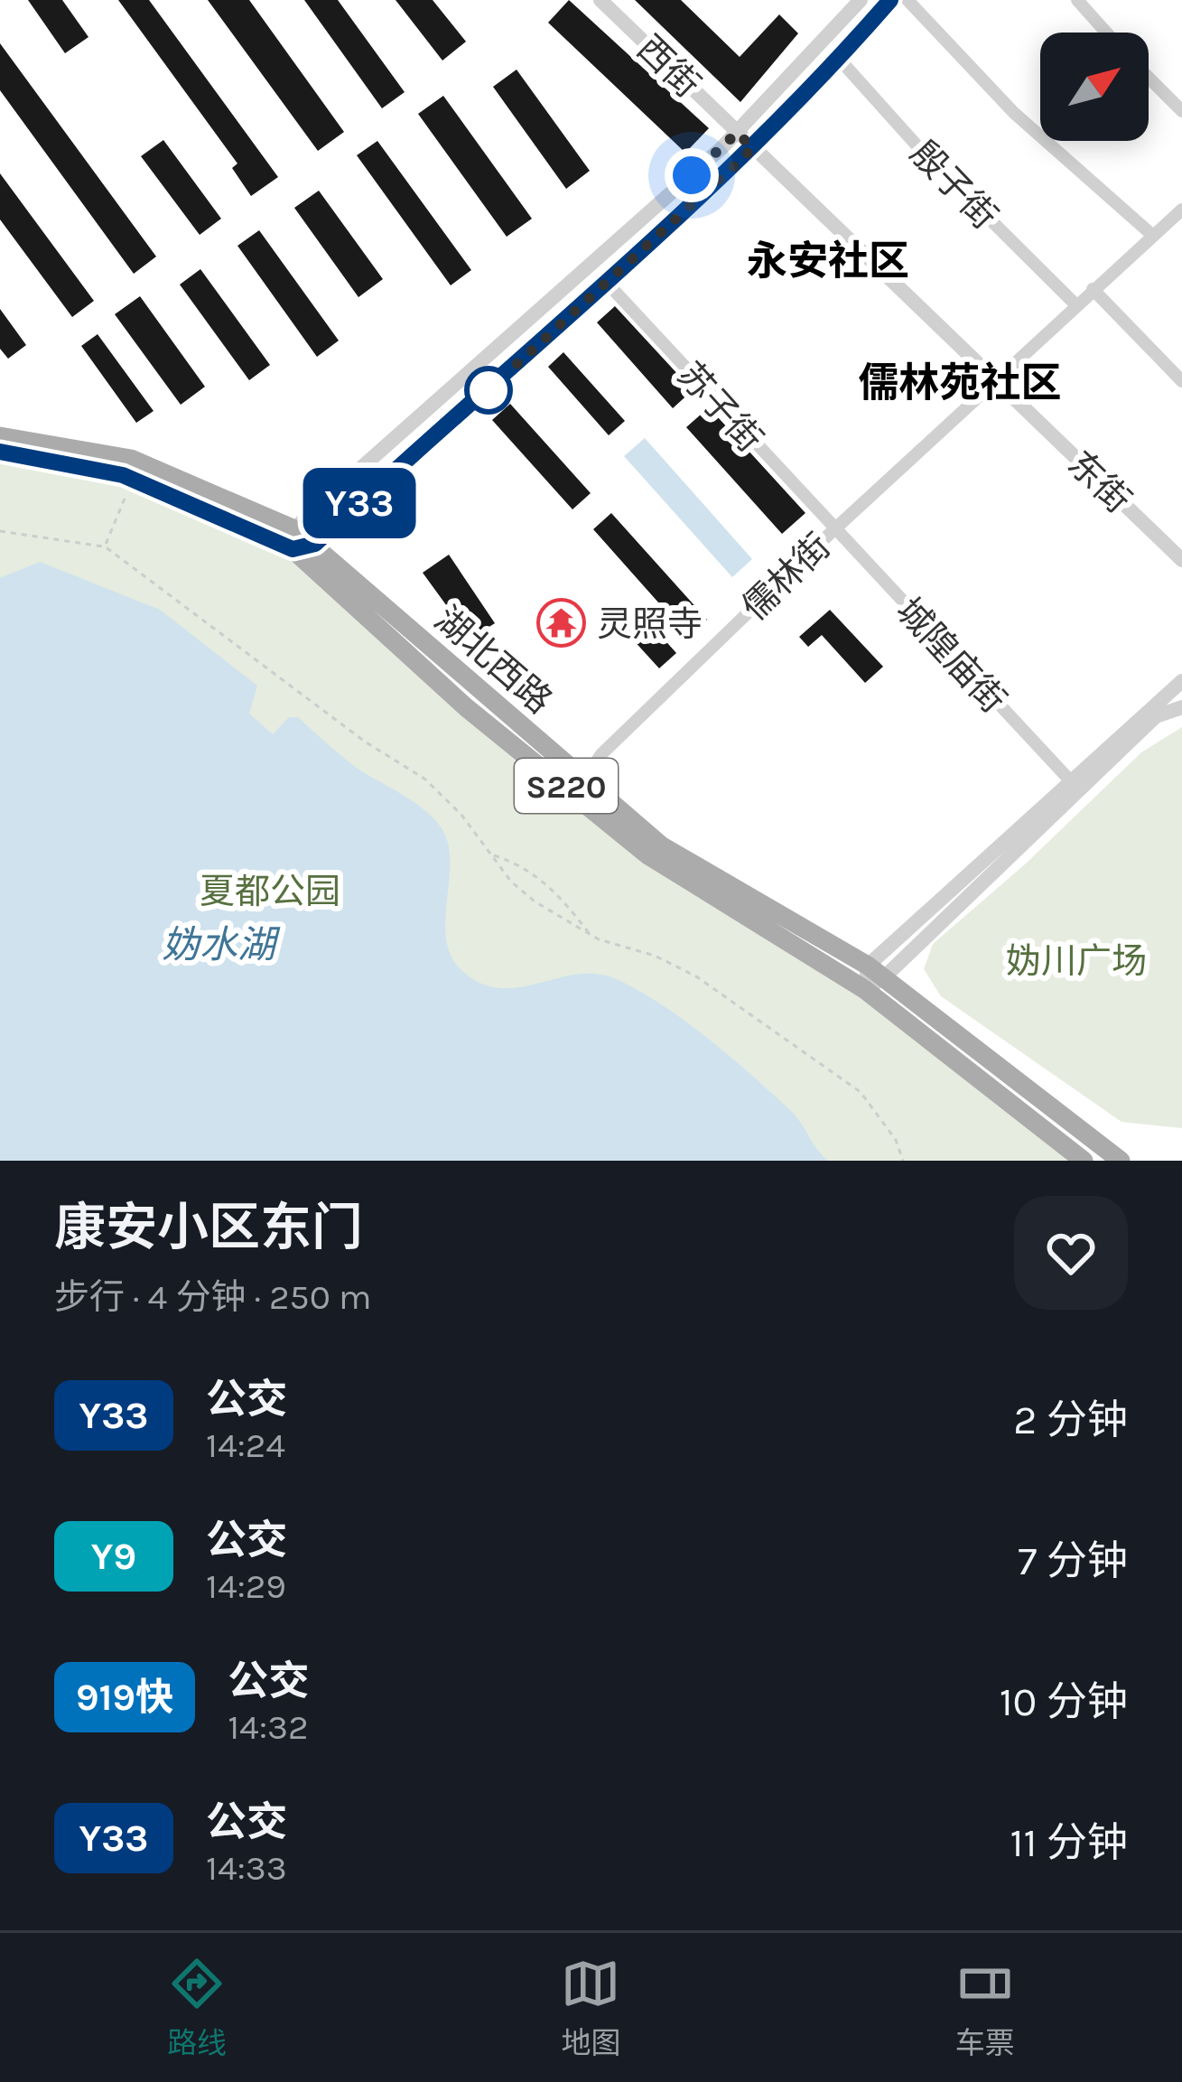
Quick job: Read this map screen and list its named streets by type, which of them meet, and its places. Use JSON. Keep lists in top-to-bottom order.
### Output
{
  "streets": {
    "main road": ["湖北西路", "S220"],
    "street": [
      "西街",
      "殷子街",
      "苏子街",
      "东街",
      "儒林街",
      "城隍庙街"
    ]
  },
  "crossings": [
    ["西街", "东街"],
    ["殷子街", "儒林街"],
    ["苏子街", "儒林街"],
    ["苏子街", "城隍庙街"],
    ["东街", "儒林街"],
    ["儒林街", "城隍庙街"],
    ["儒林街", "湖北西路"]
  ],
  "districts": ["永安社区", "儒林苑社区"],
  "water": ["妫水湖"],
  "parks": ["夏都公园", "妫川广场"],
  "places": {
    "temple": ["灵照寺"]
  },
  "lines": ["bus line Y33"],
  "north": "top right",
  "page": {
    "on_map": "Y33",
    "heading": ["康安小区东门", "步行 · 4 分钟 · 250 m"],
    "list": [
      {
        "mark": "Y33",
        "name": "公交",
        "note": "14:24",
        "value": "2 分钟"
      },
      {
        "mark": "Y9",
        "name": "公交",
        "note": "14:29",
        "value": "7 分钟"
      },
      {
        "mark": "919快",
        "name": "公交",
        "note": "14:32",
        "value": "10 分钟"
      },
      {
        "mark": "Y33",
        "name": "公交",
        "note": "14:33",
        "value": "11 分钟"
      }
    ],
    "tabs": ["路线", "地图", "车票"]
  }
}
